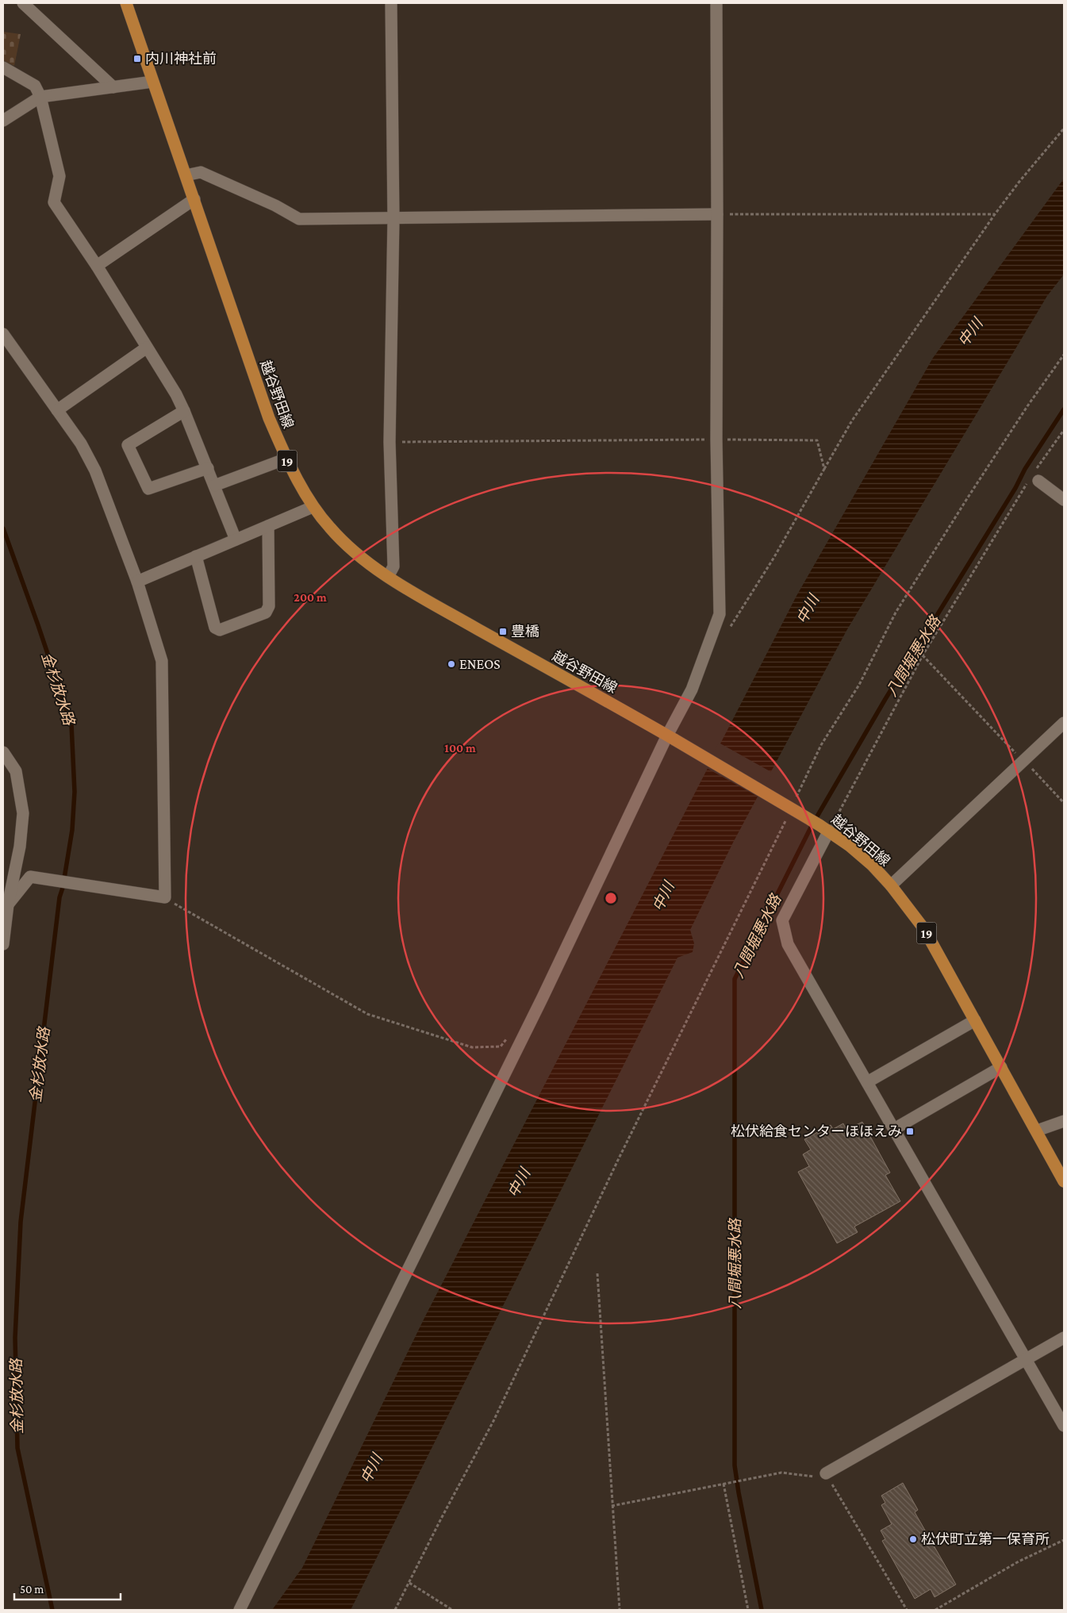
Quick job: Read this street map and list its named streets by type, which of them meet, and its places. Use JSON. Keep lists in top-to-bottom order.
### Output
{
  "streets": {
    "main road": ["越谷野田線", "19"]
  },
  "water": ["中川", "八間堀悪水路", "金杉放水路"],
  "places": {
    "transit": ["内川神社前", "豊橋", "松伏給食センターほほえみ"],
    "other": ["ENEOS", "松伏町立第一保育所"]
  },
  "scale_bar": "50 m",
  "rings": ["200 m", "100 m"]
}
